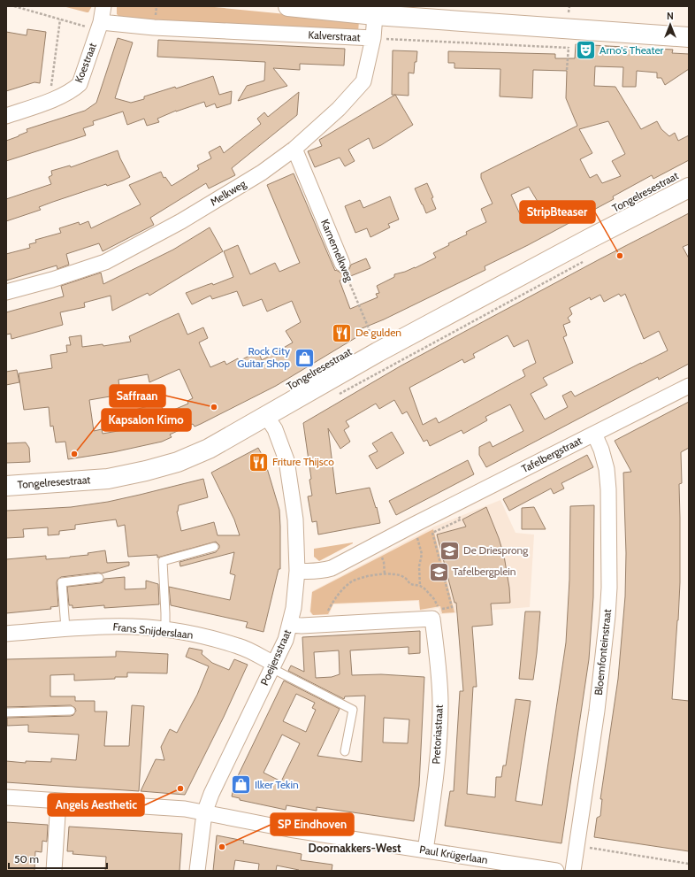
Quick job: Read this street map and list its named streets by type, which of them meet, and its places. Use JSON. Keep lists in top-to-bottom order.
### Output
{
  "streets": {
    "main road": ["Tongelresestraat"],
    "street": [
      "Kalverstraat",
      "Koestraat",
      "Melkweg",
      "Karnemelkweg",
      "Tafelbergstraat",
      "Frans Snijderslaan",
      "Bloemfonteinstraat",
      "Poeijersstraat",
      "Pretoriastraat",
      "Paul Krügerlaan"
    ]
  },
  "crossings": [
    ["Kalverstraat", "Koestraat"],
    ["Kalverstraat", "Melkweg"],
    ["Tongelresestraat", "Karnemelkweg"],
    ["Tongelresestraat", "Poeijersstraat"],
    ["Melkweg", "Karnemelkweg"],
    ["Tafelbergstraat", "Bloemfonteinstraat"],
    ["Frans Snijderslaan", "Poeijersstraat"],
    ["Poeijersstraat", "Paul Krügerlaan"],
    ["Pretoriastraat", "Paul Krügerlaan"]
  ],
  "districts": ["Doornakkers-West"],
  "places": {
    "theatre": ["Arno's Theater"],
    "other": [
      "StripBteaser",
      "Saffraan",
      "Kapsalon Kimo",
      "Angels Aesthetic",
      "SP Eindhoven"
    ],
    "restaurant": ["De gulden", "Friture Thijsco"],
    "shop": ["Rock City Guitar Shop", "Ilker Tekin"],
    "school or university": ["De Driesprong", "Tafelbergplein"]
  },
  "scale_bar": "50 m",
  "north": "top"
}
